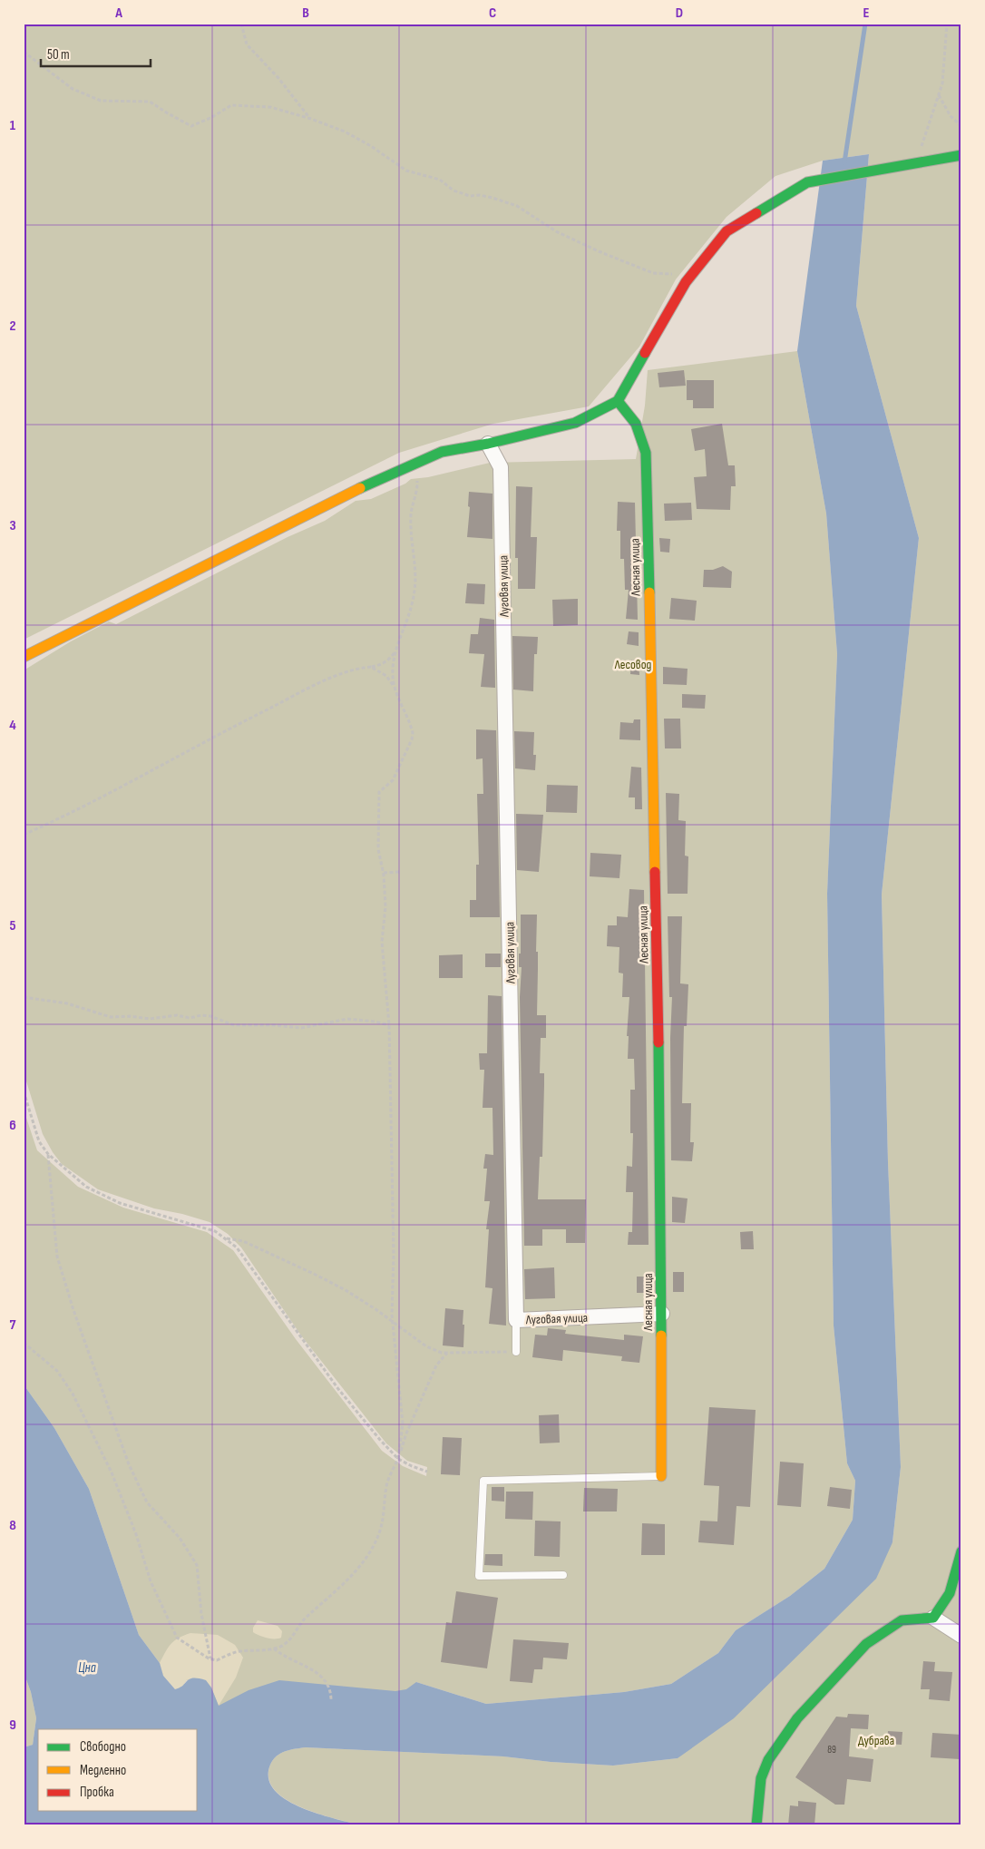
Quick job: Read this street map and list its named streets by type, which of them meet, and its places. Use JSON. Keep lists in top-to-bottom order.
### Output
{
  "streets": {
    "street": ["Лесная улица", "Луговая улица"]
  },
  "crossings": [
    ["Лесная улица", "Луговая улица"]
  ],
  "water": ["Цна"],
  "parks": ["Лесовод", "Дубрава"],
  "house_numbers": ["89"],
  "legend": ["Свободно", "Медленно", "Пробка"],
  "scale_bar": "50 m",
  "grid": {
    "columns": [
      "A",
      "B",
      "C",
      "D",
      "E"
    ],
    "rows": [
      "1",
      "2",
      "3",
      "4",
      "5",
      "6",
      "7",
      "8",
      "9"
    ]
  }
}
